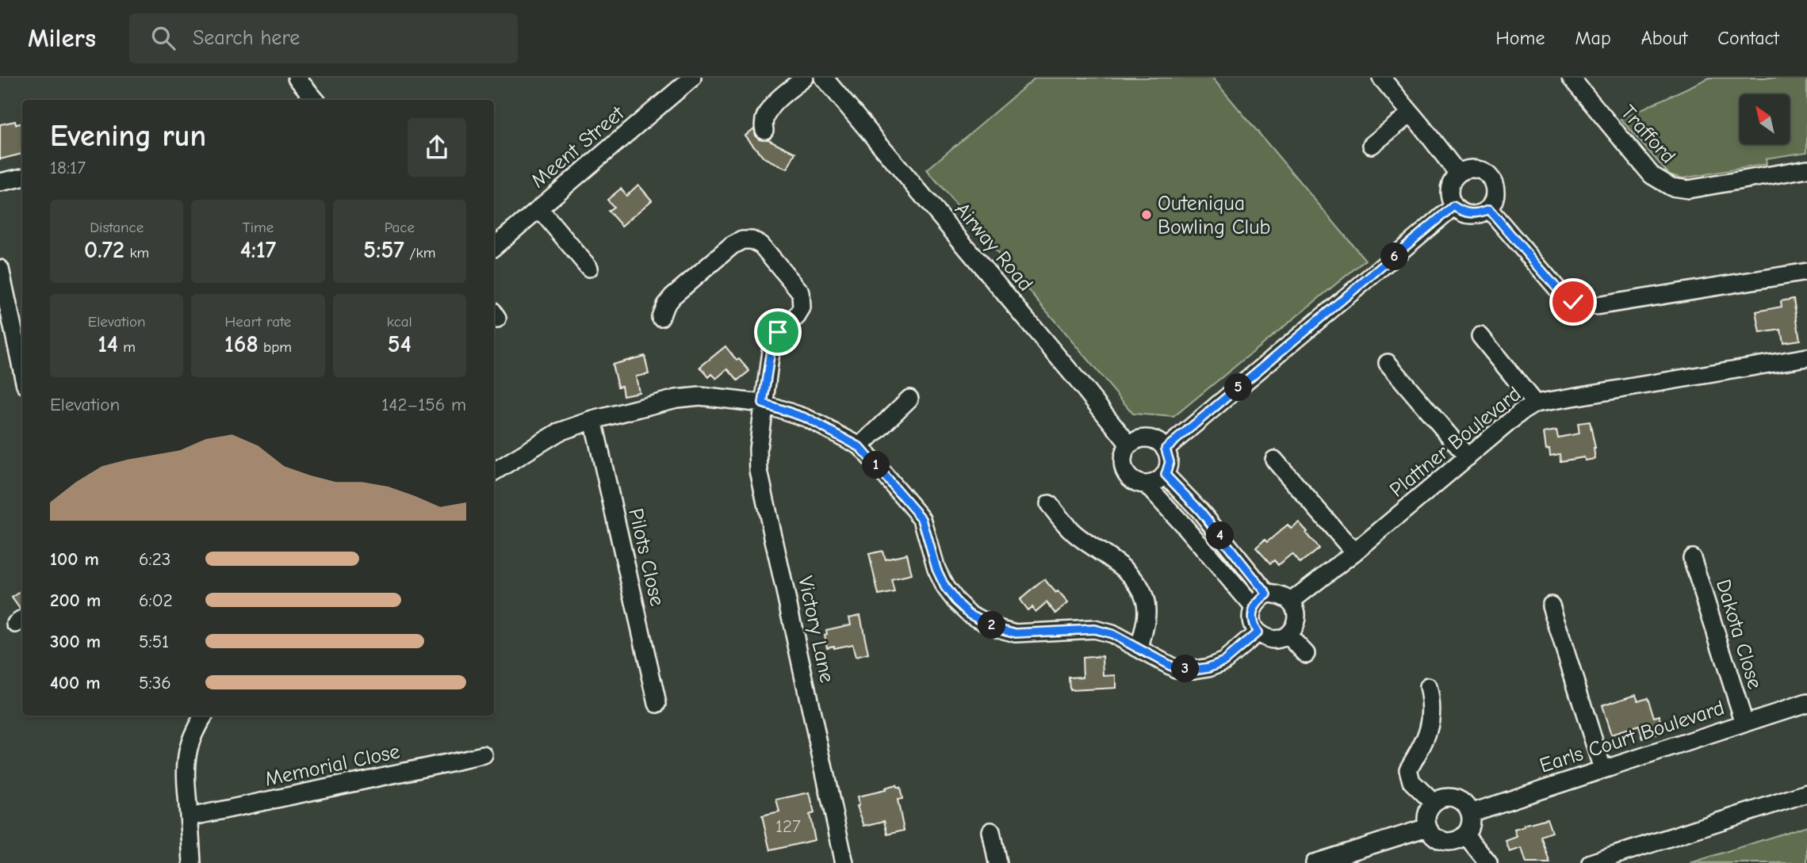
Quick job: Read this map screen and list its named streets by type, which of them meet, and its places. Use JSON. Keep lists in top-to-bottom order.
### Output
{
  "streets": {
    "street": [
      "Trafford",
      "Meent Street",
      "Airway Road",
      "Plattner Boulevard",
      "Pilots Close",
      "Victory Lane",
      "Dakota Close",
      "Earls Court Boulevard",
      "Memorial Close"
    ]
  },
  "crossings": [
    ["Dakota Close", "Earls Court Boulevard"]
  ],
  "places": ["Outeniqua Bowling Club"],
  "house_numbers": ["127"],
  "north": "top left",
  "page": {
    "header": "Milers",
    "search": "Search here",
    "nav": [
      "Home",
      "Map",
      "About",
      "Contact"
    ],
    "heading": ["Evening run", "18:17"],
    "stats": [
      ["Distance", "0.72 km"],
      ["Time", "4:17"],
      ["Pace", "5:57 /km"],
      ["Elevation", "14 m"],
      ["Heart rate", "168 bpm"],
      ["kcal", "54"]
    ],
    "pins": [
      "6",
      "5",
      "1",
      "4",
      "2",
      "3"
    ],
    "chart": ["Elevation", "142–156 m"],
    "list": [
      {
        "name": "100 m",
        "note": "6:23"
      },
      {
        "name": "200 m",
        "note": "6:02"
      },
      {
        "name": "300 m",
        "note": "5:51"
      },
      {
        "name": "400 m",
        "note": "5:36"
      }
    ]
  }
}
